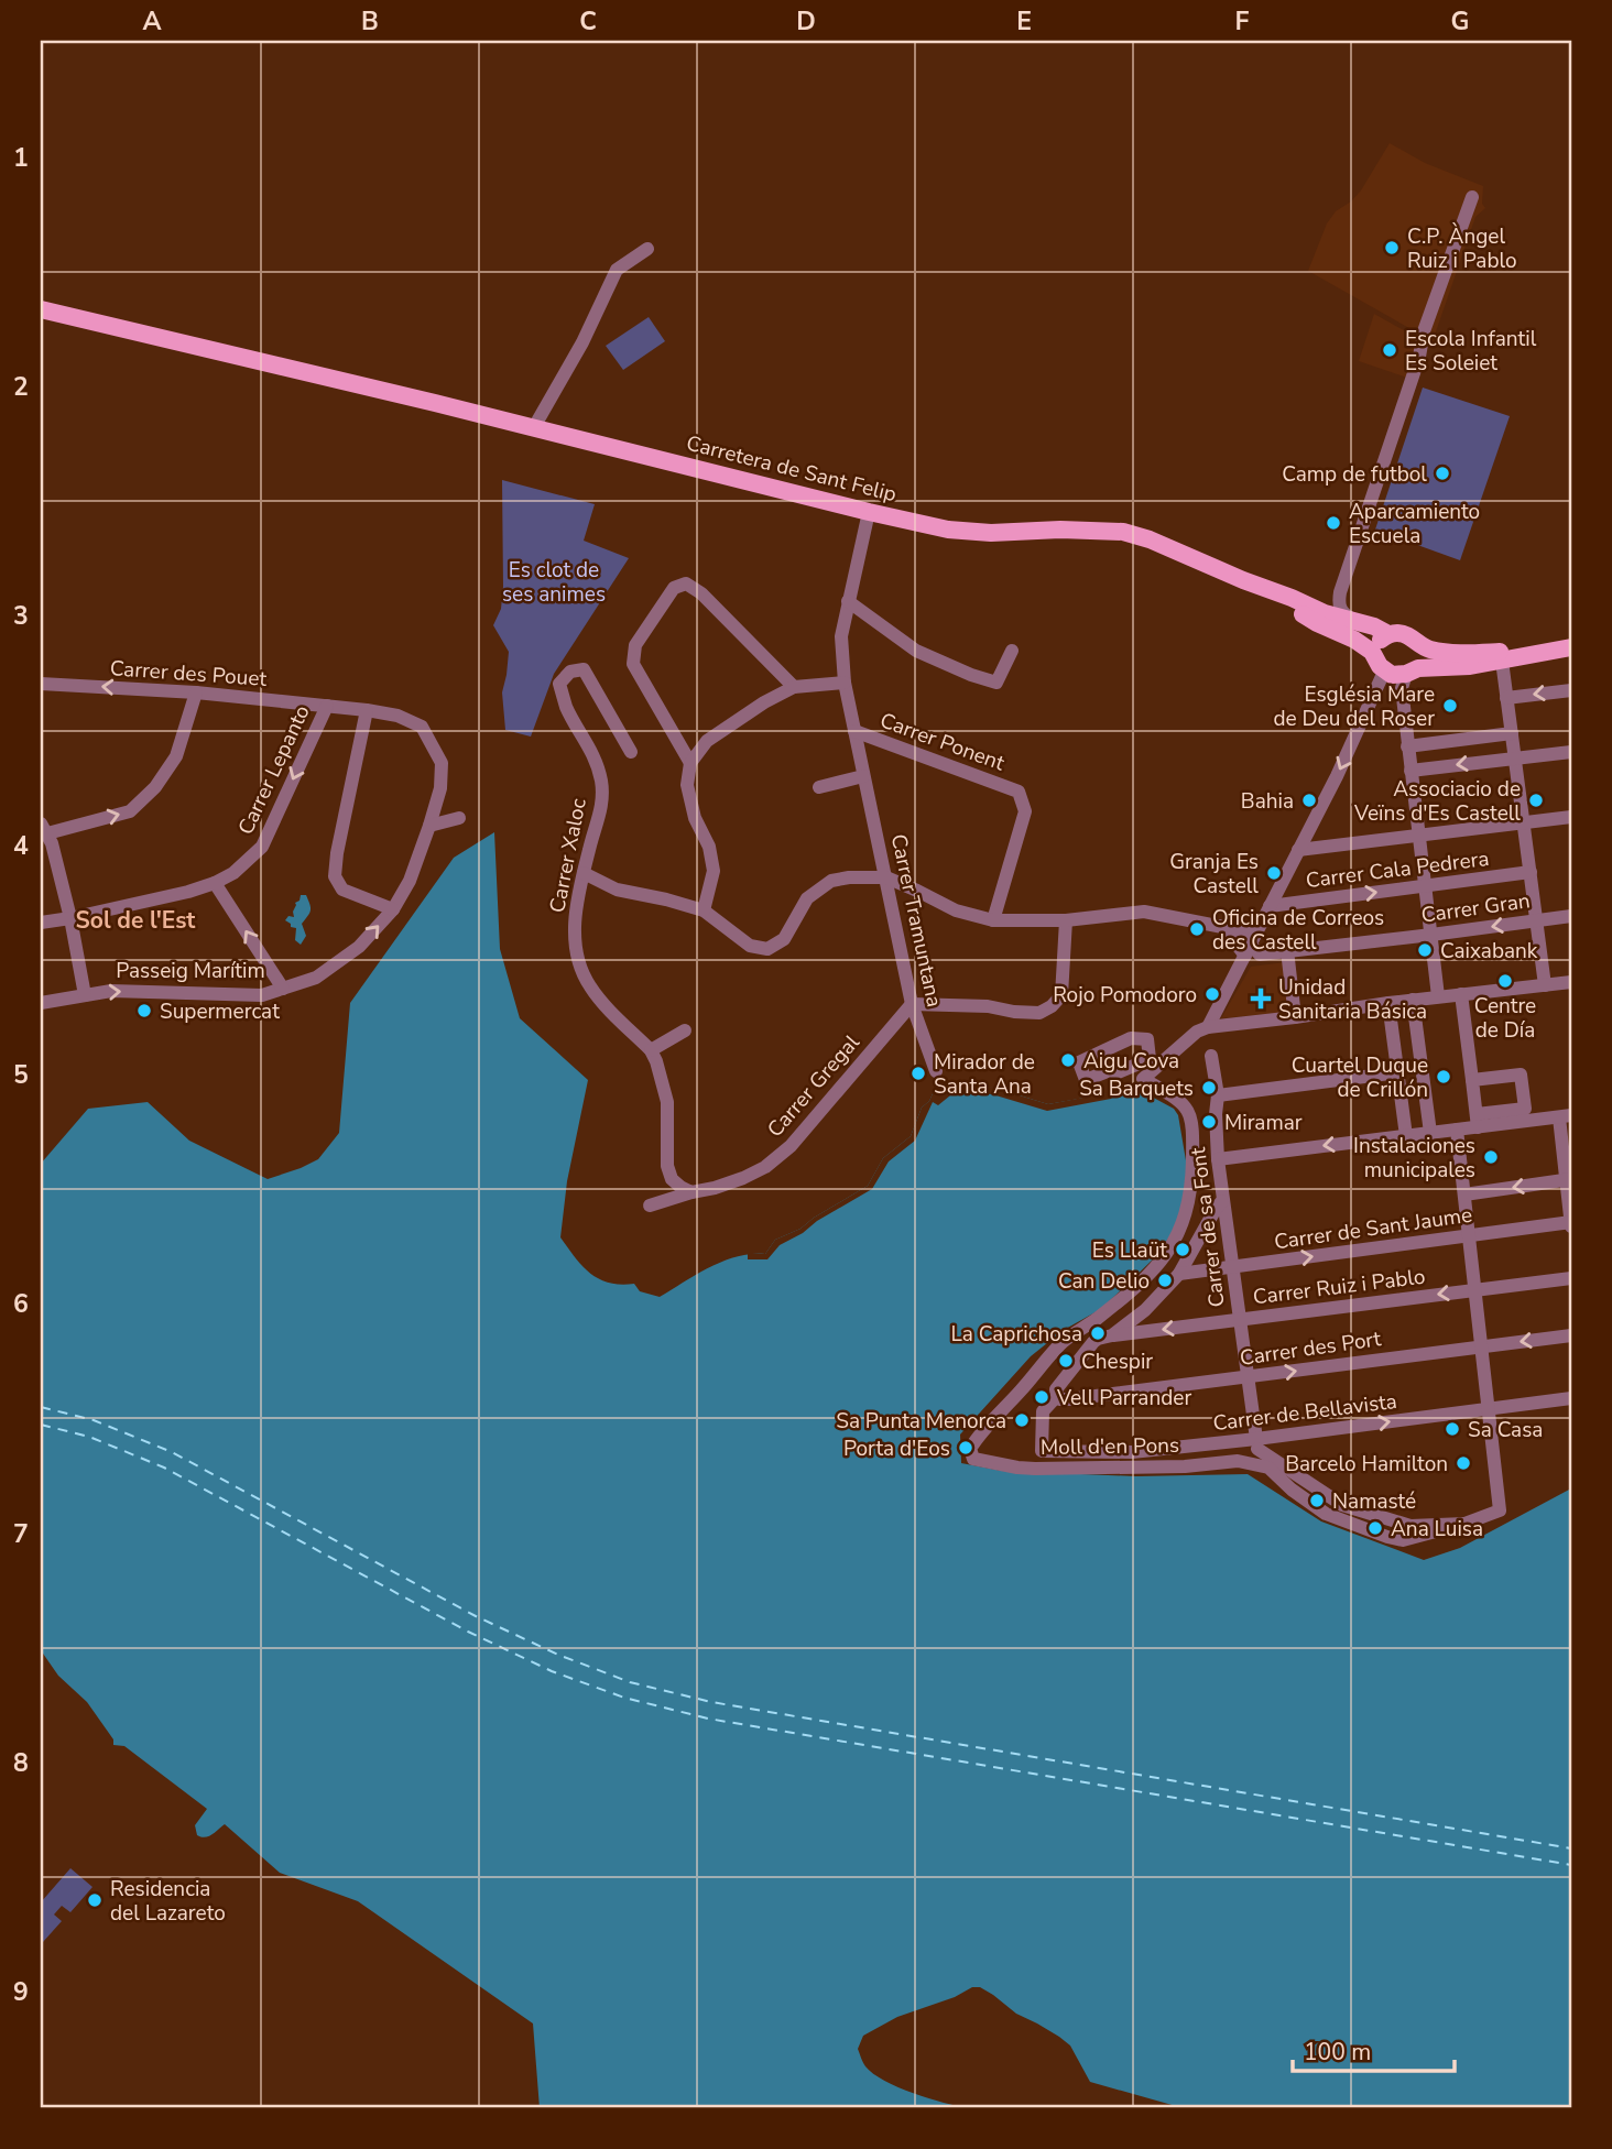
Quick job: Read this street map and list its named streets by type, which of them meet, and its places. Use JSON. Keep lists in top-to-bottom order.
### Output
{
  "streets": {
    "main road": ["Carretera de Sant Felip"],
    "street": [
      "Carrer des Pouet",
      "Carrer Ponent",
      "Carrer Lepanto",
      "Carrer Xaloc",
      "Carrer Cala Pedrera",
      "Carrer Gran",
      "Carrer Tramuntana",
      "Passeig Marítim",
      "Carrer Gregal",
      "Carrer de sa Font",
      "Carrer de Sant Jaume",
      "Carrer Ruiz i Pablo",
      "Carrer des Port",
      "Carrer de Bellavista",
      "Moll d'en Pons"
    ]
  },
  "crossings": [
    ["Carretera de Sant Felip", "Carrer Tramuntana"],
    ["Carrer des Pouet", "Carrer Lepanto"],
    ["Carrer des Pouet", "Passeig Marítim"],
    ["Carrer Ponent", "Carrer Tramuntana"],
    ["Carrer Xaloc", "Carrer Gregal"],
    ["Carrer Tramuntana", "Carrer Gregal"],
    ["Carrer de sa Font", "Carrer de Sant Jaume"],
    ["Carrer de sa Font", "Carrer Ruiz i Pablo"],
    ["Carrer de sa Font", "Carrer des Port"],
    ["Carrer de sa Font", "Carrer de Bellavista"],
    ["Carrer des Port", "Carrer de Bellavista"]
  ],
  "one_way": [
    "Carrer des Pouet",
    "Carrer Lepanto",
    "Passeig Marítim",
    "Carrer Ruiz i Pablo",
    "Carrer de Bellavista"
  ],
  "districts": ["Sol de l'Est"],
  "parks": ["Es clot de ses animes"],
  "places": {
    "other": [
      "C.P. Àngel Ruiz i Pablo",
      "Escola Infantil Es Soleiet",
      "Camp de futbol",
      "Aparcamiento Escuela",
      "Església Mare de Deu del Roser",
      "Bahia",
      "Associacio de Veïns d'Es Castell",
      "Granja Es Castell",
      "Oficina de Correos des Castell",
      "Caixabank",
      "Centre de Día",
      "Rojo Pomodoro",
      "Supermercat",
      "Aigu Cova",
      "Mirador de Santa Ana",
      "Cuartel Duque de Crillón",
      "Sa Barquets",
      "Miramar",
      "Instalaciones municipales",
      "Es Llaüt",
      "Can Delio",
      "La Caprichosa",
      "Chespir",
      "Vell Parrander",
      "Sa Punta Menorca",
      "Sa Casa",
      "Porta d'Eos",
      "Barcelo Hamilton",
      "Namasté",
      "Ana Luisa",
      "Residencia del Lazareto"
    ],
    "health": ["Unidad Sanitaria Básica"]
  },
  "scale_bar": "100 m",
  "grid": {
    "columns": [
      "A",
      "B",
      "C",
      "D",
      "E",
      "F",
      "G"
    ],
    "rows": [
      "1",
      "2",
      "3",
      "4",
      "5",
      "6",
      "7",
      "8",
      "9"
    ]
  }
}
